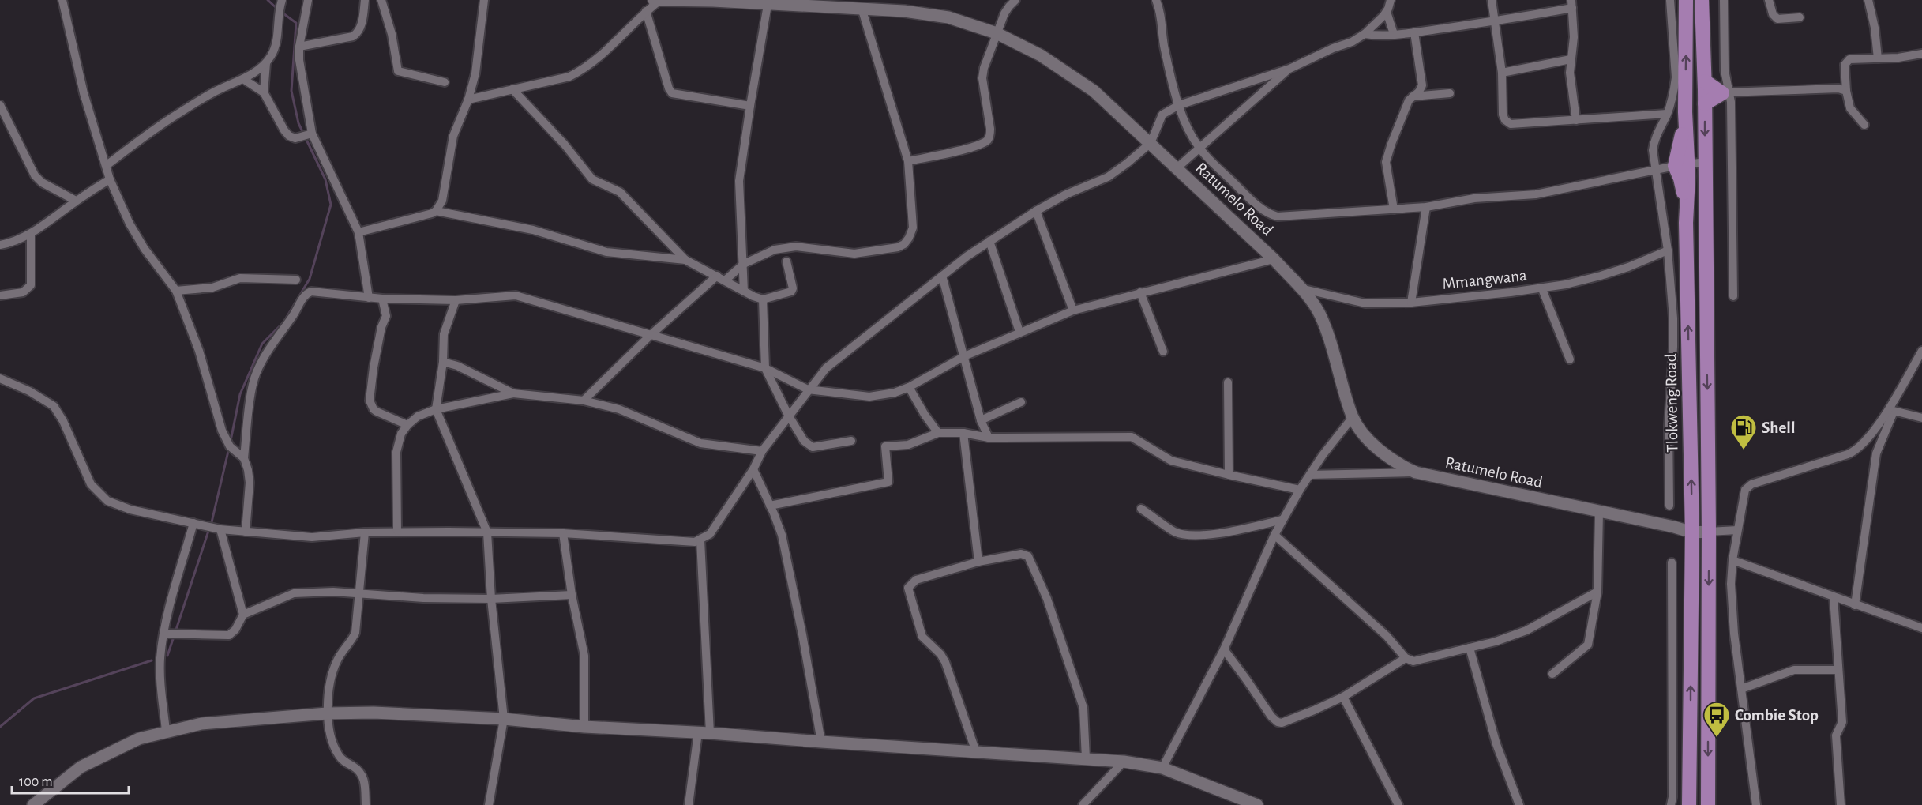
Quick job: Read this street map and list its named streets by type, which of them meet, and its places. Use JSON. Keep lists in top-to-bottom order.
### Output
{
  "streets": {
    "main road": ["Tlokweng Road"],
    "street": ["Ratumelo Road", "Mmangwana"]
  },
  "crossings": [
    ["Ratumelo Road", "Mmangwana"],
    ["Ratumelo Road", "Tlokweng Road"]
  ],
  "places": {
    "fuel station": ["Shell"],
    "bus stop": ["Combie Stop"]
  },
  "scale_bar": "100 m"
}
